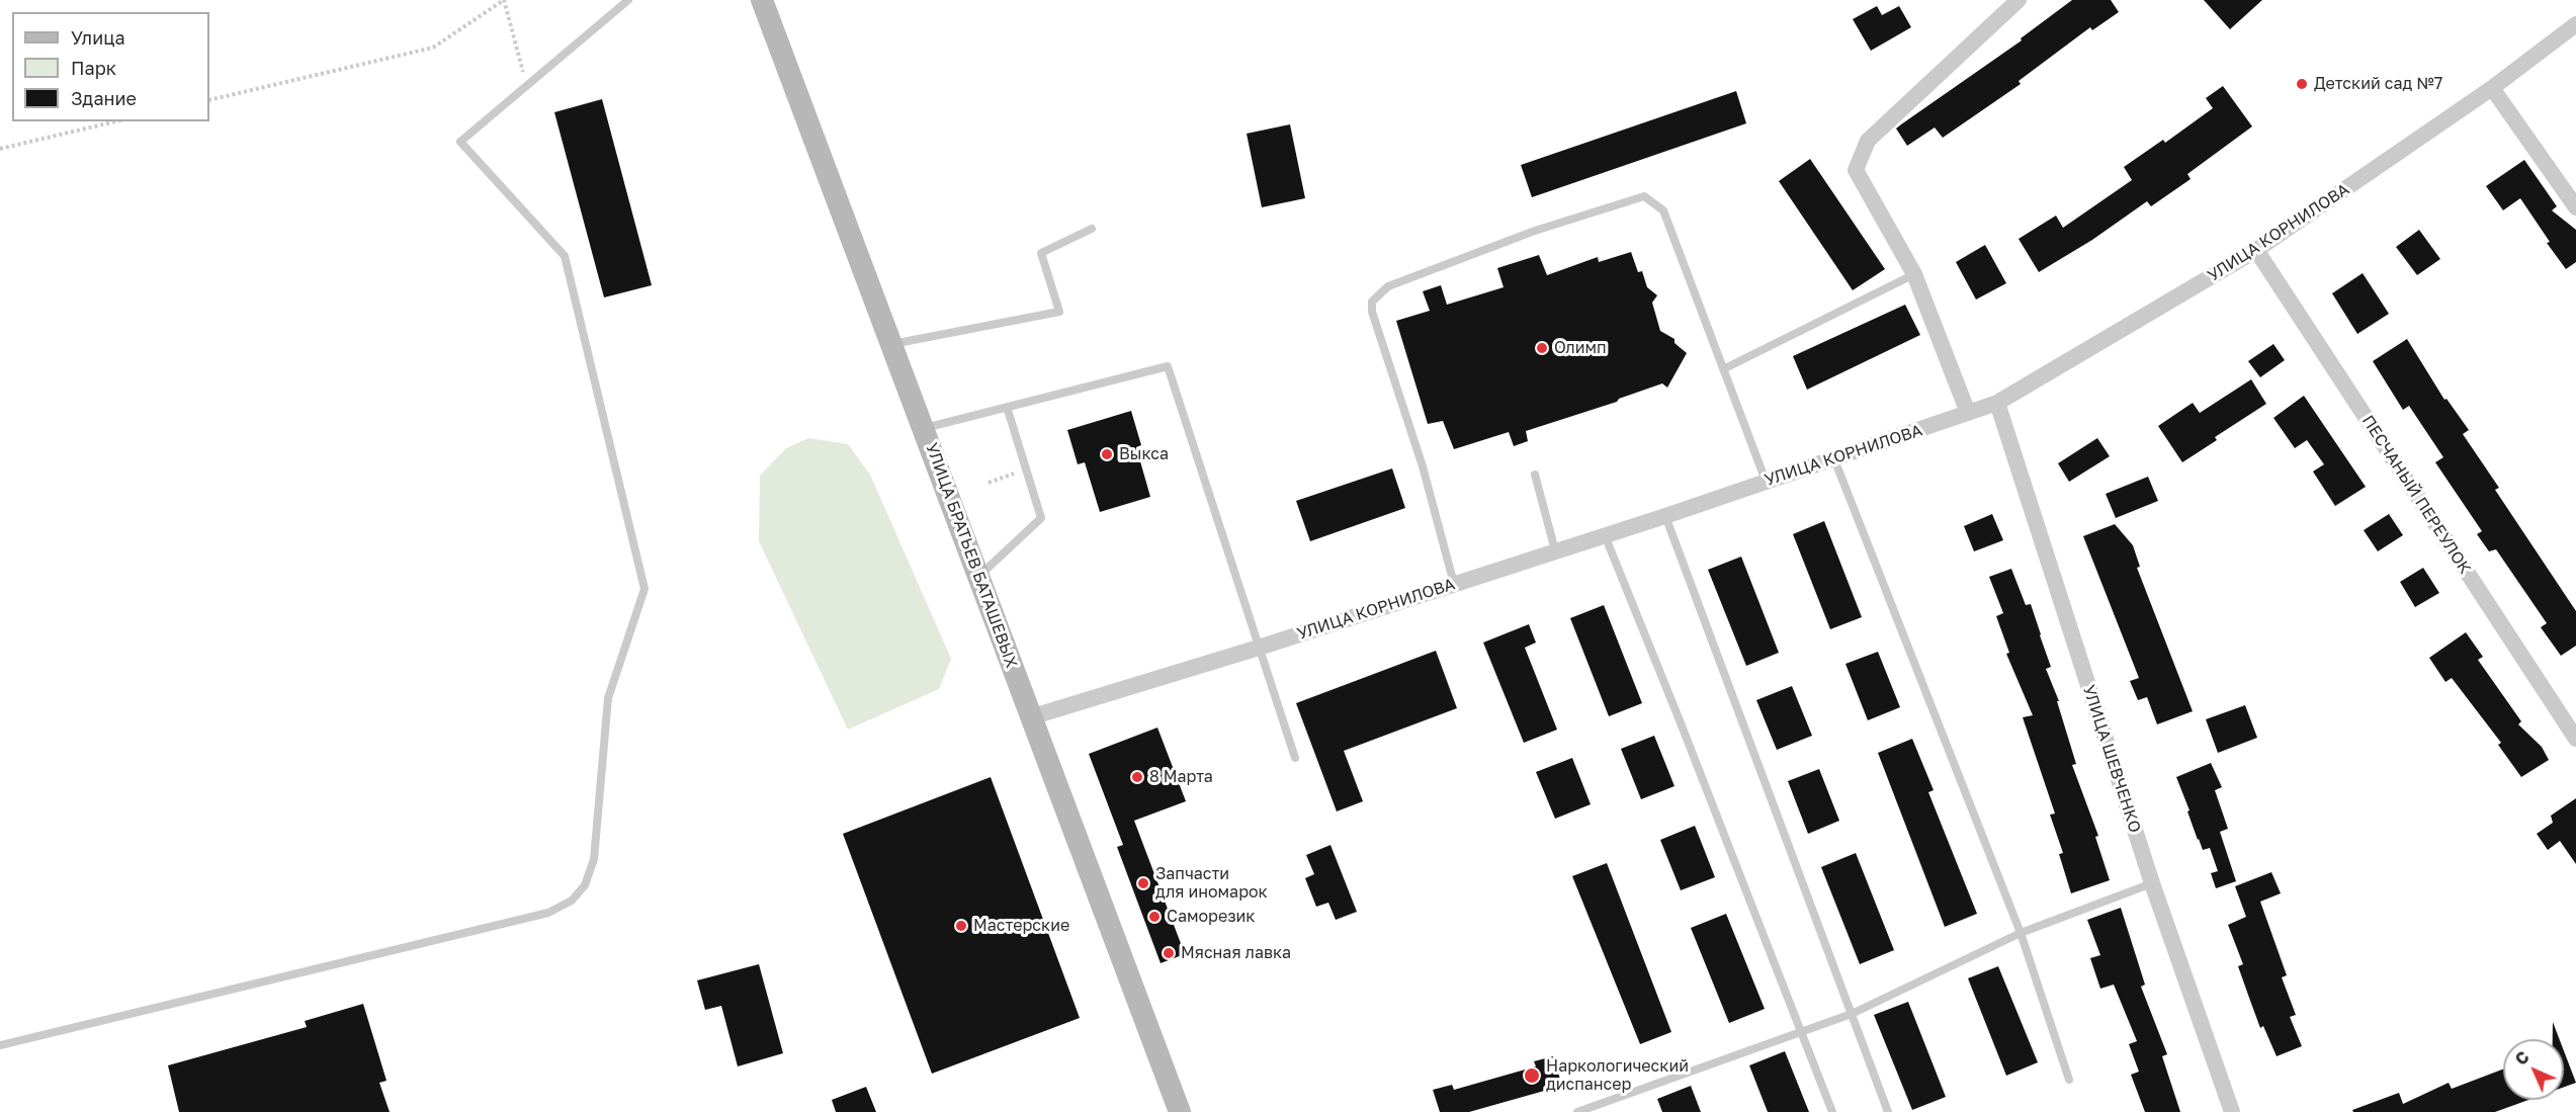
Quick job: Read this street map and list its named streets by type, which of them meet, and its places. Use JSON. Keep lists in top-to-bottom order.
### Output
{
  "streets": {
    "street": [
      "УЛИЦА КОРНИЛОВА",
      "ПЕСЧАНЫЙ ПЕРЕУЛОК",
      "УЛИЦА БРАТЬЕВ БАТАШЕВЫХ",
      "УЛИЦА ШЕВЧЕНКО"
    ]
  },
  "crossings": [
    ["УЛИЦА КОРНИЛОВА", "ПЕСЧАНЫЙ ПЕРЕУЛОК"],
    ["УЛИЦА КОРНИЛОВА", "УЛИЦА БРАТЬЕВ БАТАШЕВЫХ"],
    ["УЛИЦА КОРНИЛОВА", "УЛИЦА ШЕВЧЕНКО"]
  ],
  "places": [
    "Детский сад №7",
    "Олимп",
    "Выкса",
    "8 Марта",
    "Запчасти для иномарок",
    "Саморезик",
    "Мастерские",
    "Мясная лавка",
    "Наркологический диспансер"
  ],
  "legend": ["Улица", "Парк", "Здание"],
  "north": "top left"
}
